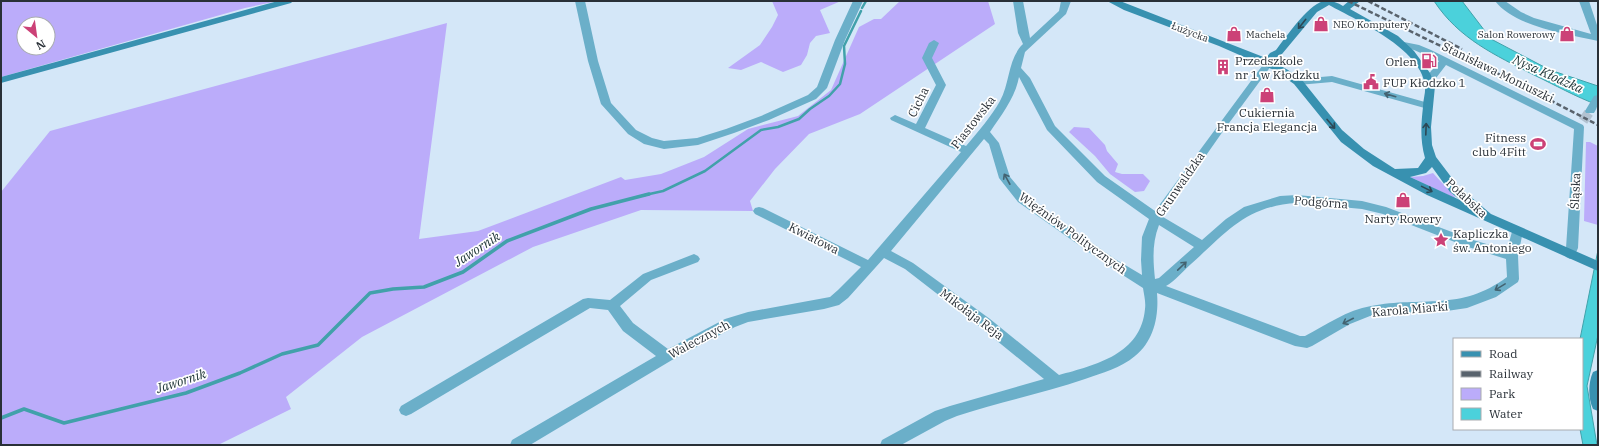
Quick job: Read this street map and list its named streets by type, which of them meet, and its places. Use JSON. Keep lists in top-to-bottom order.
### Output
{
  "streets": {
    "main road": ["Łużycka", "Grunwaldzka", "Połabska"],
    "street": [
      "Stanisława Moniuszki",
      "Cicha",
      "Piastowska",
      "Śląska",
      "Podgórna",
      "Więźniów Politycznych",
      "Kwiatowa",
      "Karola Miarki",
      "Mikołaja Reja",
      "Walecznych"
    ]
  },
  "crossings": [
    ["Łużycka", "Grunwaldzka"],
    ["Stanisława Moniuszki", "Śląska"],
    ["Piastowska", "Więźniów Politycznych"],
    ["Piastowska", "Mikołaja Reja"],
    ["Piastowska", "Walecznych"],
    ["Grunwaldzka", "Podgórna"],
    ["Grunwaldzka", "Więźniów Politycznych"],
    ["Grunwaldzka", "Karola Miarki"],
    ["Grunwaldzka", "Mikołaja Reja"],
    ["Śląska", "Połabska"],
    ["Połabska", "Karola Miarki"],
    ["Podgórna", "Więźniów Politycznych"],
    ["Podgórna", "Karola Miarki"],
    ["Więźniów Politycznych", "Karola Miarki"],
    ["Kwiatowa", "Walecznych"],
    ["Mikołaja Reja", "Walecznych"]
  ],
  "one_way": ["Karola Miarki"],
  "water": ["Nysa Kłodzka", "Jawornik"],
  "places": {
    "shop": [
      "NEO Komputery",
      "Machela",
      "Salon Rowerowy",
      "Cukiernia Francja Elegancja",
      "Narty Rowery"
    ],
    "fuel station": ["Orlen"],
    "building": ["Przedszkole nr 1 w Kłodzku"],
    "public building": ["FUP Kłodzko 1"],
    "sports": ["Fitness club 4Fitt"],
    "place": ["Kapliczka św. Antoniego"]
  },
  "legend": [
    "Road",
    "Railway",
    "Park",
    "Water"
  ],
  "north": "bottom right"
}
